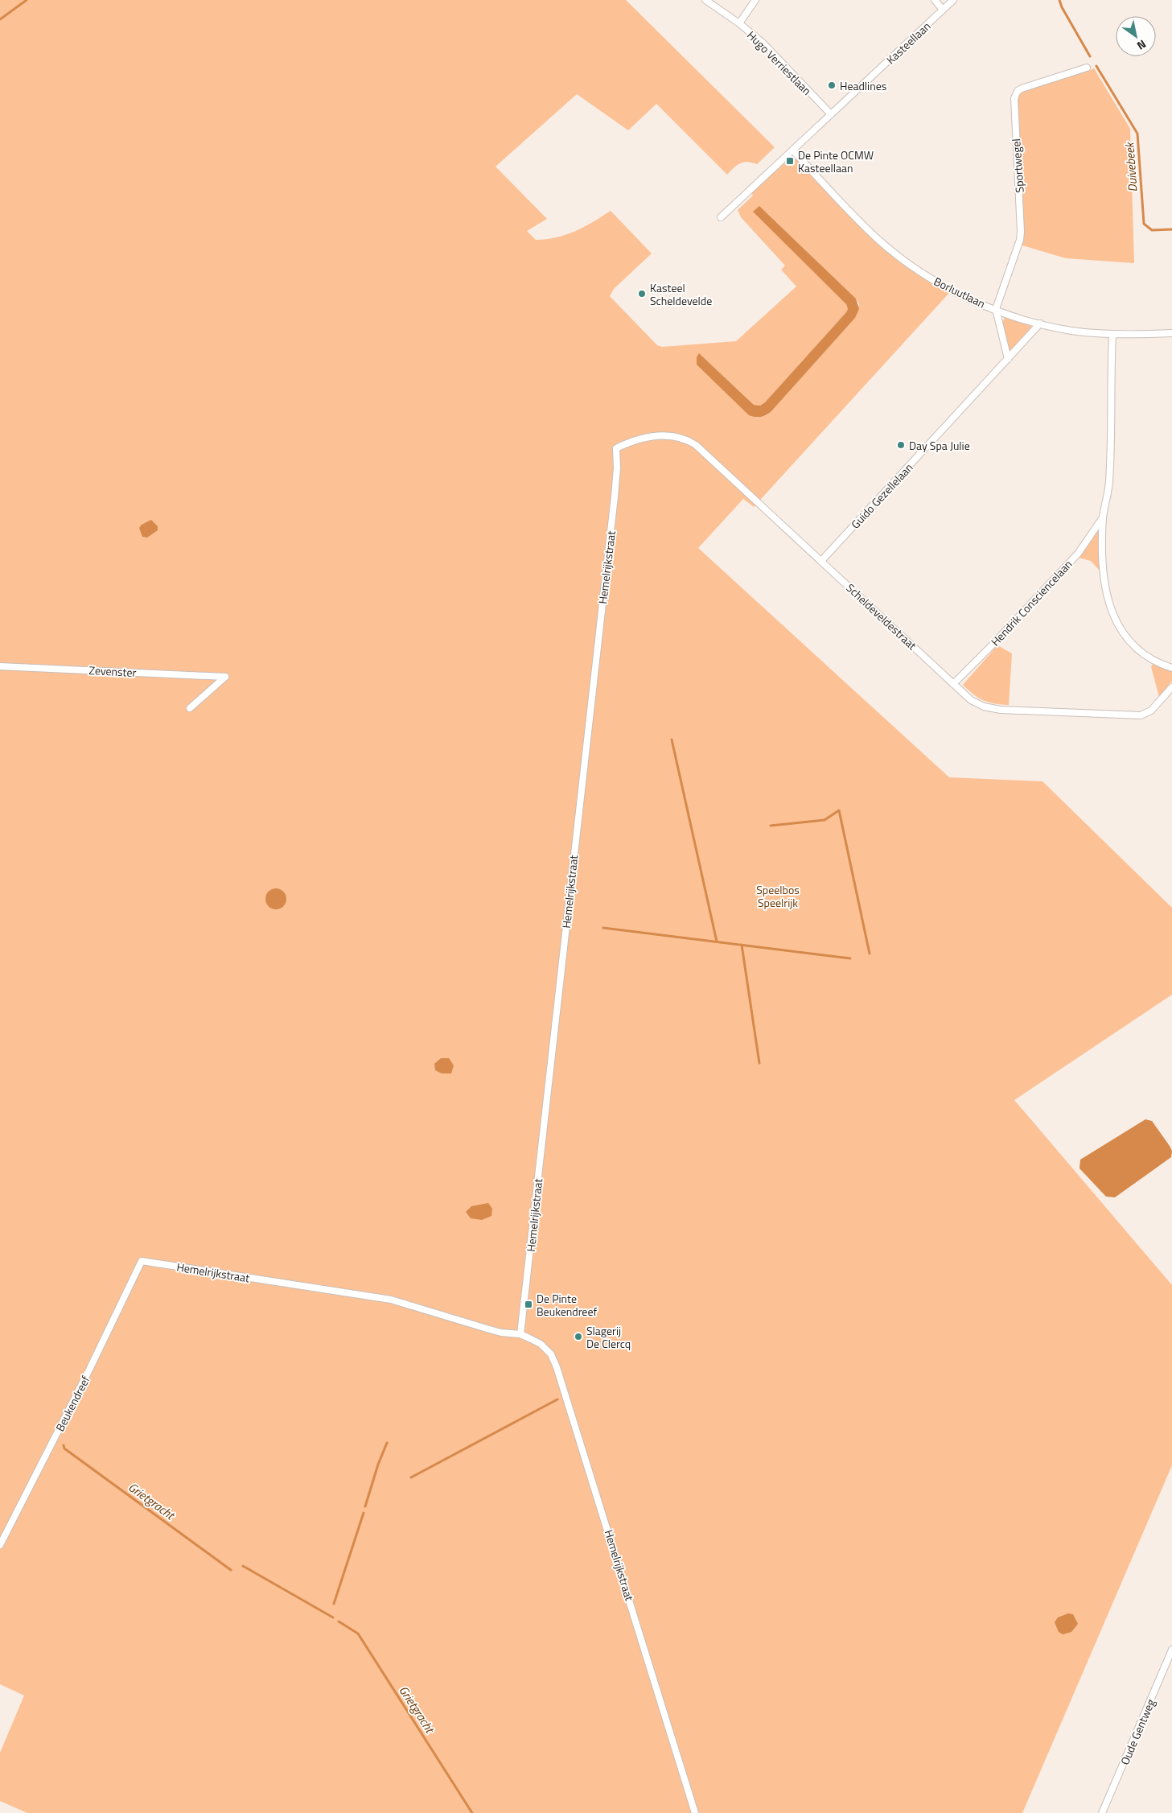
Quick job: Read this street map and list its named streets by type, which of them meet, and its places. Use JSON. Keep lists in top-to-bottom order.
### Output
{
  "streets": {
    "street": [
      "Kasteellaan",
      "Hugo Verriestlaan",
      "Sportwegel",
      "Borluutlaan",
      "Guido Gezellelaan",
      "Hemelrijkstraat",
      "Hendrik Consciencelaan",
      "Scheldeveldestraat",
      "Zevenster",
      "Beukendreef",
      "Oude Gentweg"
    ]
  },
  "crossings": [
    ["Kasteellaan", "Hugo Verriestlaan"],
    ["Kasteellaan", "Borluutlaan"],
    ["Sportwegel", "Borluutlaan"],
    ["Borluutlaan", "Guido Gezellelaan"],
    ["Borluutlaan", "Hendrik Consciencelaan"],
    ["Guido Gezellelaan", "Scheldeveldestraat"],
    ["Hemelrijkstraat", "Scheldeveldestraat"],
    ["Hemelrijkstraat", "Beukendreef"],
    ["Hendrik Consciencelaan", "Scheldeveldestraat"]
  ],
  "water": ["Duivebeek", "Grietgracht"],
  "parks": ["Speelbos Speelrijk"],
  "places": {
    "other": [
      "Headlines",
      "Kasteel Scheldevelde",
      "Day Spa Julie",
      "Slagerij De Clercq"
    ],
    "transit": ["De Pinte OCMW Kasteellaan", "De Pinte Beukendreef"]
  },
  "north": "bottom right"
}
